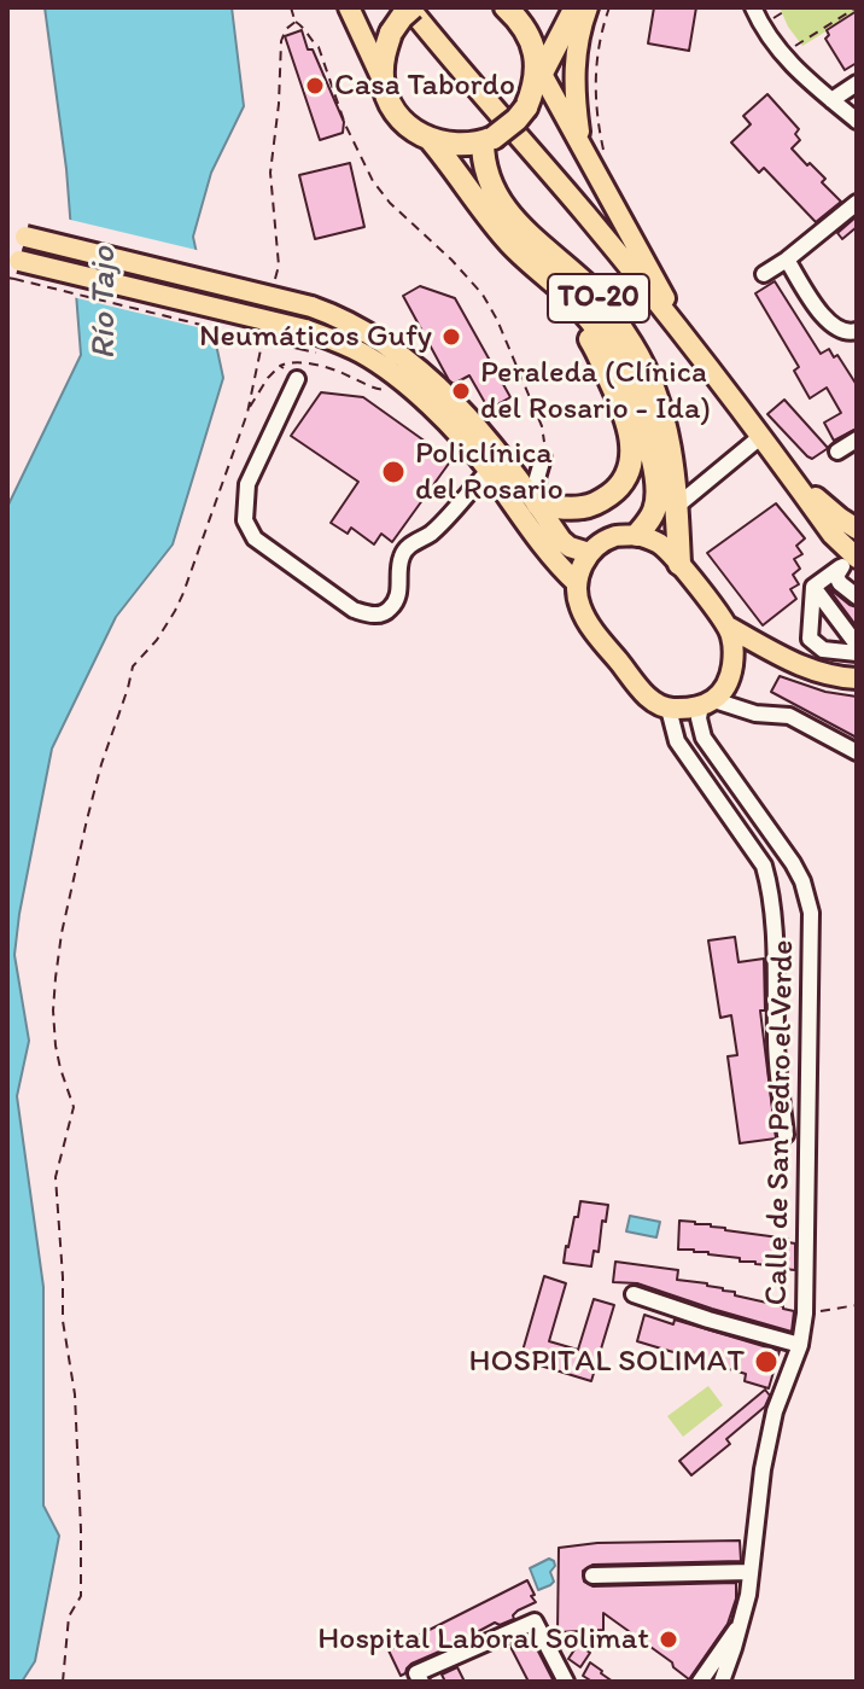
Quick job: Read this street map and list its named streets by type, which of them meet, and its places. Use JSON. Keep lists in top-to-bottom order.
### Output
{
  "streets": {
    "highway": ["TO-20"],
    "street": ["Calle de San Pedro el Verde"]
  },
  "crossings": [
    ["TO-20", "Calle de San Pedro el Verde"]
  ],
  "water": ["Río Tajo"],
  "places": [
    "Casa Tabordo",
    "Neumáticos Gufy",
    "Peraleda (Clínica del Rosario - Ida)",
    "Policlínica del Rosario",
    "HOSPITAL SOLIMAT",
    "Hospital Laboral Solimat"
  ]
}
